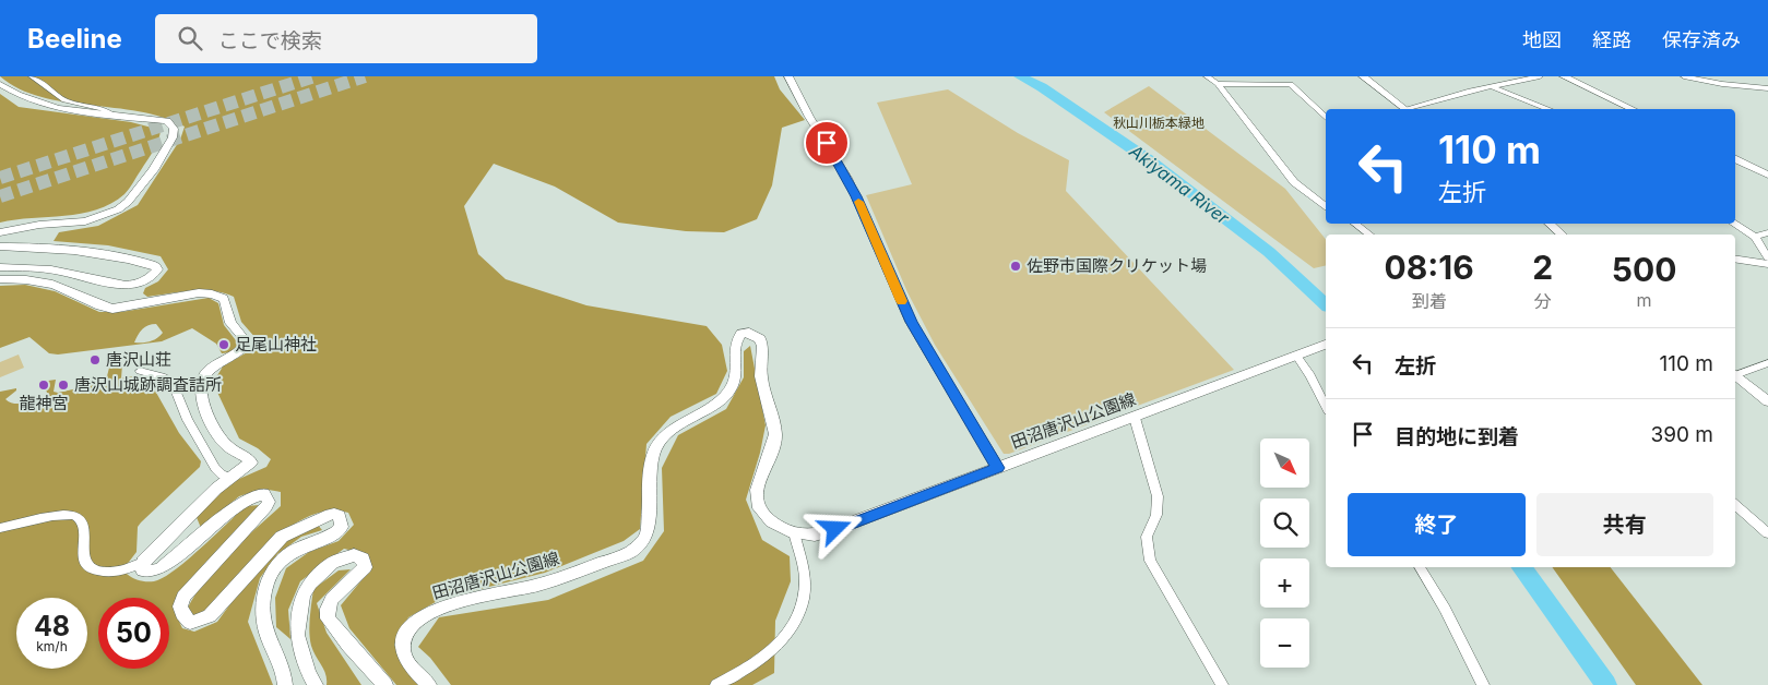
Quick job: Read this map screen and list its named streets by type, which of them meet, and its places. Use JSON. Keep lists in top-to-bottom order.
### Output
{
  "streets": {
    "main road": ["田沼唐沢山公園線"]
  },
  "water": ["Akiyama River"],
  "parks": ["秋山川栃本緑地"],
  "places": [
    "佐野市国際クリケット場",
    "足尾山神社",
    "唐沢山荘",
    "龍神宮",
    "唐沢山城跡調査詰所"
  ],
  "north": "bottom right",
  "page": {
    "header": "Beeline",
    "search": "ここで検索",
    "nav": ["地図", "経路", "保存済み"],
    "turn": ["110 m", "左折"],
    "eta": [
      "08:16",
      "到着",
      "2",
      "分",
      "500",
      "m"
    ],
    "list": [
      {
        "name": "左折",
        "value": "110 m"
      },
      {
        "name": "目的地に到着",
        "value": "390 m"
      }
    ],
    "map_buttons": ["+", "−"],
    "buttons": ["終了", "共有"],
    "speed": "48 km/h",
    "limit": "50"
  }
}
